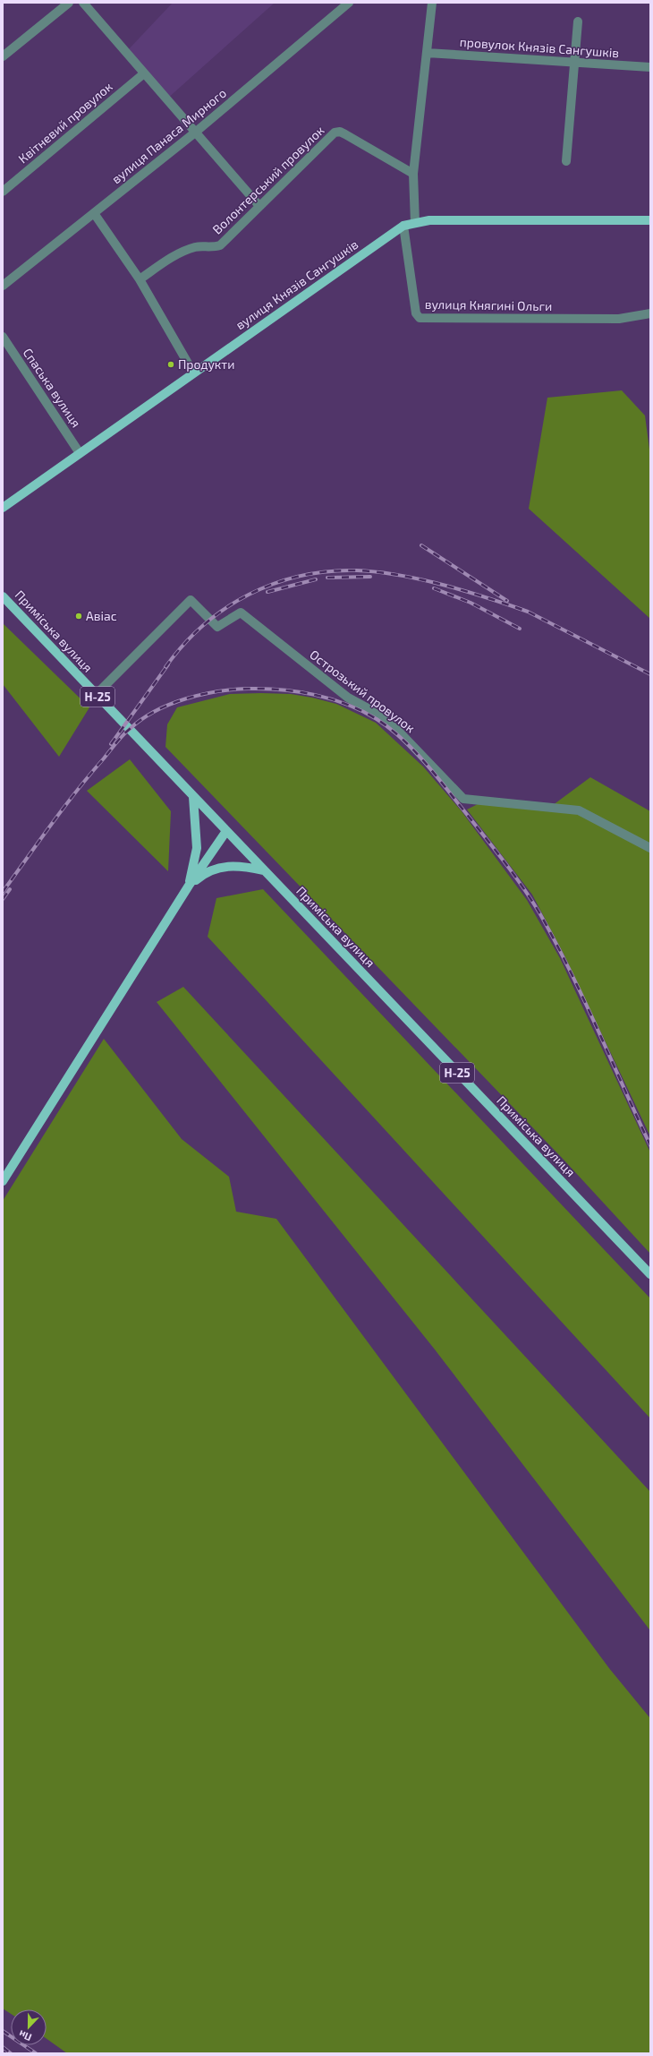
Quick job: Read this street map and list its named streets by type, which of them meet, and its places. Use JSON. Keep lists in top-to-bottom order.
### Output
{
  "streets": {
    "main road": ["вулиця Князів Сангушків", "Приміська вулиця", "Н-25"],
    "street": [
      "провулок Князів Сангушків",
      "Квітневий провулок",
      "вулиця Панаса Мирного",
      "Волонтерський провулок",
      "вулиця Княгині Ольги",
      "Спаська вулиця",
      "Острозький провулок"
    ]
  },
  "crossings": [
    ["вулиця Князів Сангушків", "вулиця Княгині Ольги"],
    ["вулиця Князів Сангушків", "Спаська вулиця"],
    ["Приміська вулиця", "Острозький провулок"]
  ],
  "places": ["Продукти", "Авіас"],
  "north": "bottom"
}
